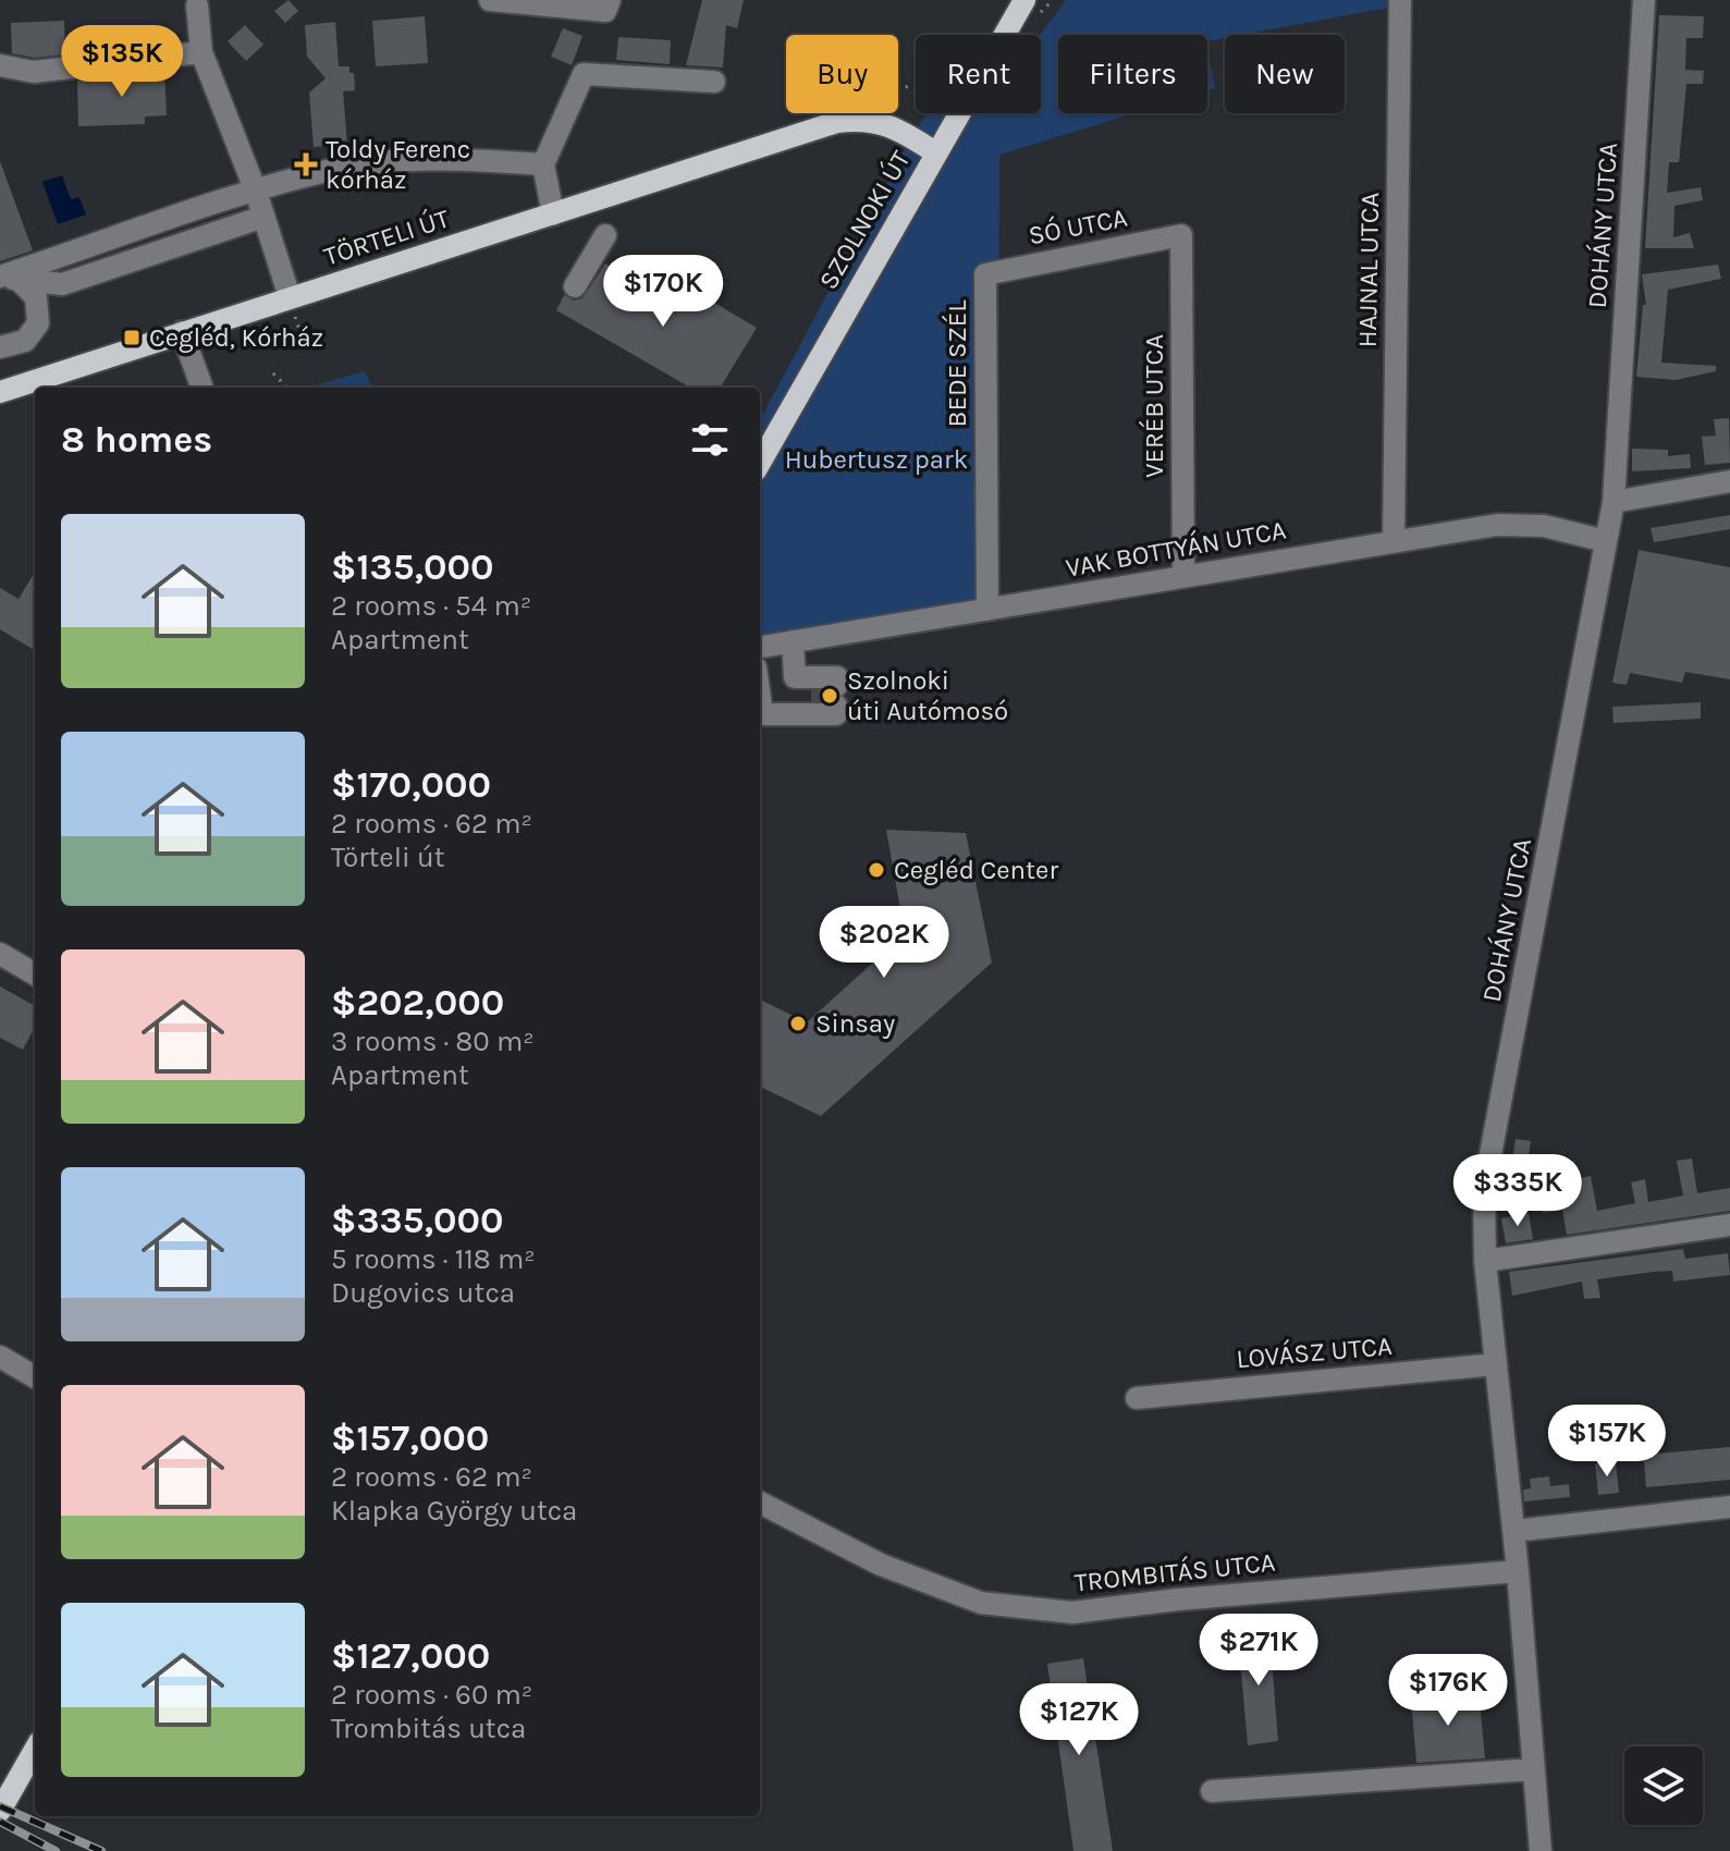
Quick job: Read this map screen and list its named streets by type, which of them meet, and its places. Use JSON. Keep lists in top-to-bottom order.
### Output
{
  "streets": {
    "main road": ["SZOLNOKI ÚT", "TÖRTELI ÚT"],
    "street": [
      "DOHÁNY UTCA",
      "SÓ UTCA",
      "HAJNAL UTCA",
      "BEDE SZÉL",
      "VERÉB UTCA",
      "VAK BOTTYÁN UTCA",
      "LOVÁSZ UTCA",
      "TROMBITÁS UTCA"
    ]
  },
  "crossings": [
    ["SZOLNOKI ÚT", "TÖRTELI ÚT"],
    ["DOHÁNY UTCA", "VAK BOTTYÁN UTCA"],
    ["DOHÁNY UTCA", "LOVÁSZ UTCA"],
    ["DOHÁNY UTCA", "TROMBITÁS UTCA"],
    ["SÓ UTCA", "BEDE SZÉL"],
    ["SÓ UTCA", "VERÉB UTCA"],
    ["HAJNAL UTCA", "VAK BOTTYÁN UTCA"],
    ["BEDE SZÉL", "VAK BOTTYÁN UTCA"],
    ["VERÉB UTCA", "VAK BOTTYÁN UTCA"]
  ],
  "parks": ["Hubertusz park"],
  "places": {
    "health": ["Toldy Ferenc kórház"],
    "transit": ["Cegléd, Kórház"],
    "other": ["Szolnoki úti Autómosó", "Cegléd Center", "Sinsay"]
  },
  "page": {
    "price": [
      "$135K",
      "$170K",
      "$202K",
      "$335K",
      "$157K",
      "$271K",
      "$176K",
      "$127K"
    ],
    "chip": [
      "Buy",
      "Rent",
      "Filters",
      "New"
    ],
    "heading": "8 homes",
    "list": [
      {
        "name": "$135,000",
        "note": "2 rooms · 54 m² · Apartment"
      },
      {
        "name": "$170,000",
        "note": "2 rooms · 62 m² · Törteli út"
      },
      {
        "name": "$202,000",
        "note": "3 rooms · 80 m² · Apartment"
      },
      {
        "name": "$335,000",
        "note": "5 rooms · 118 m² · Dugovics utca"
      },
      {
        "name": "$157,000",
        "note": "2 rooms · 62 m² · Klapka György utca"
      },
      {
        "name": "$127,000",
        "note": "2 rooms · 60 m² · Trombitás utca"
      }
    ]
  }
}
